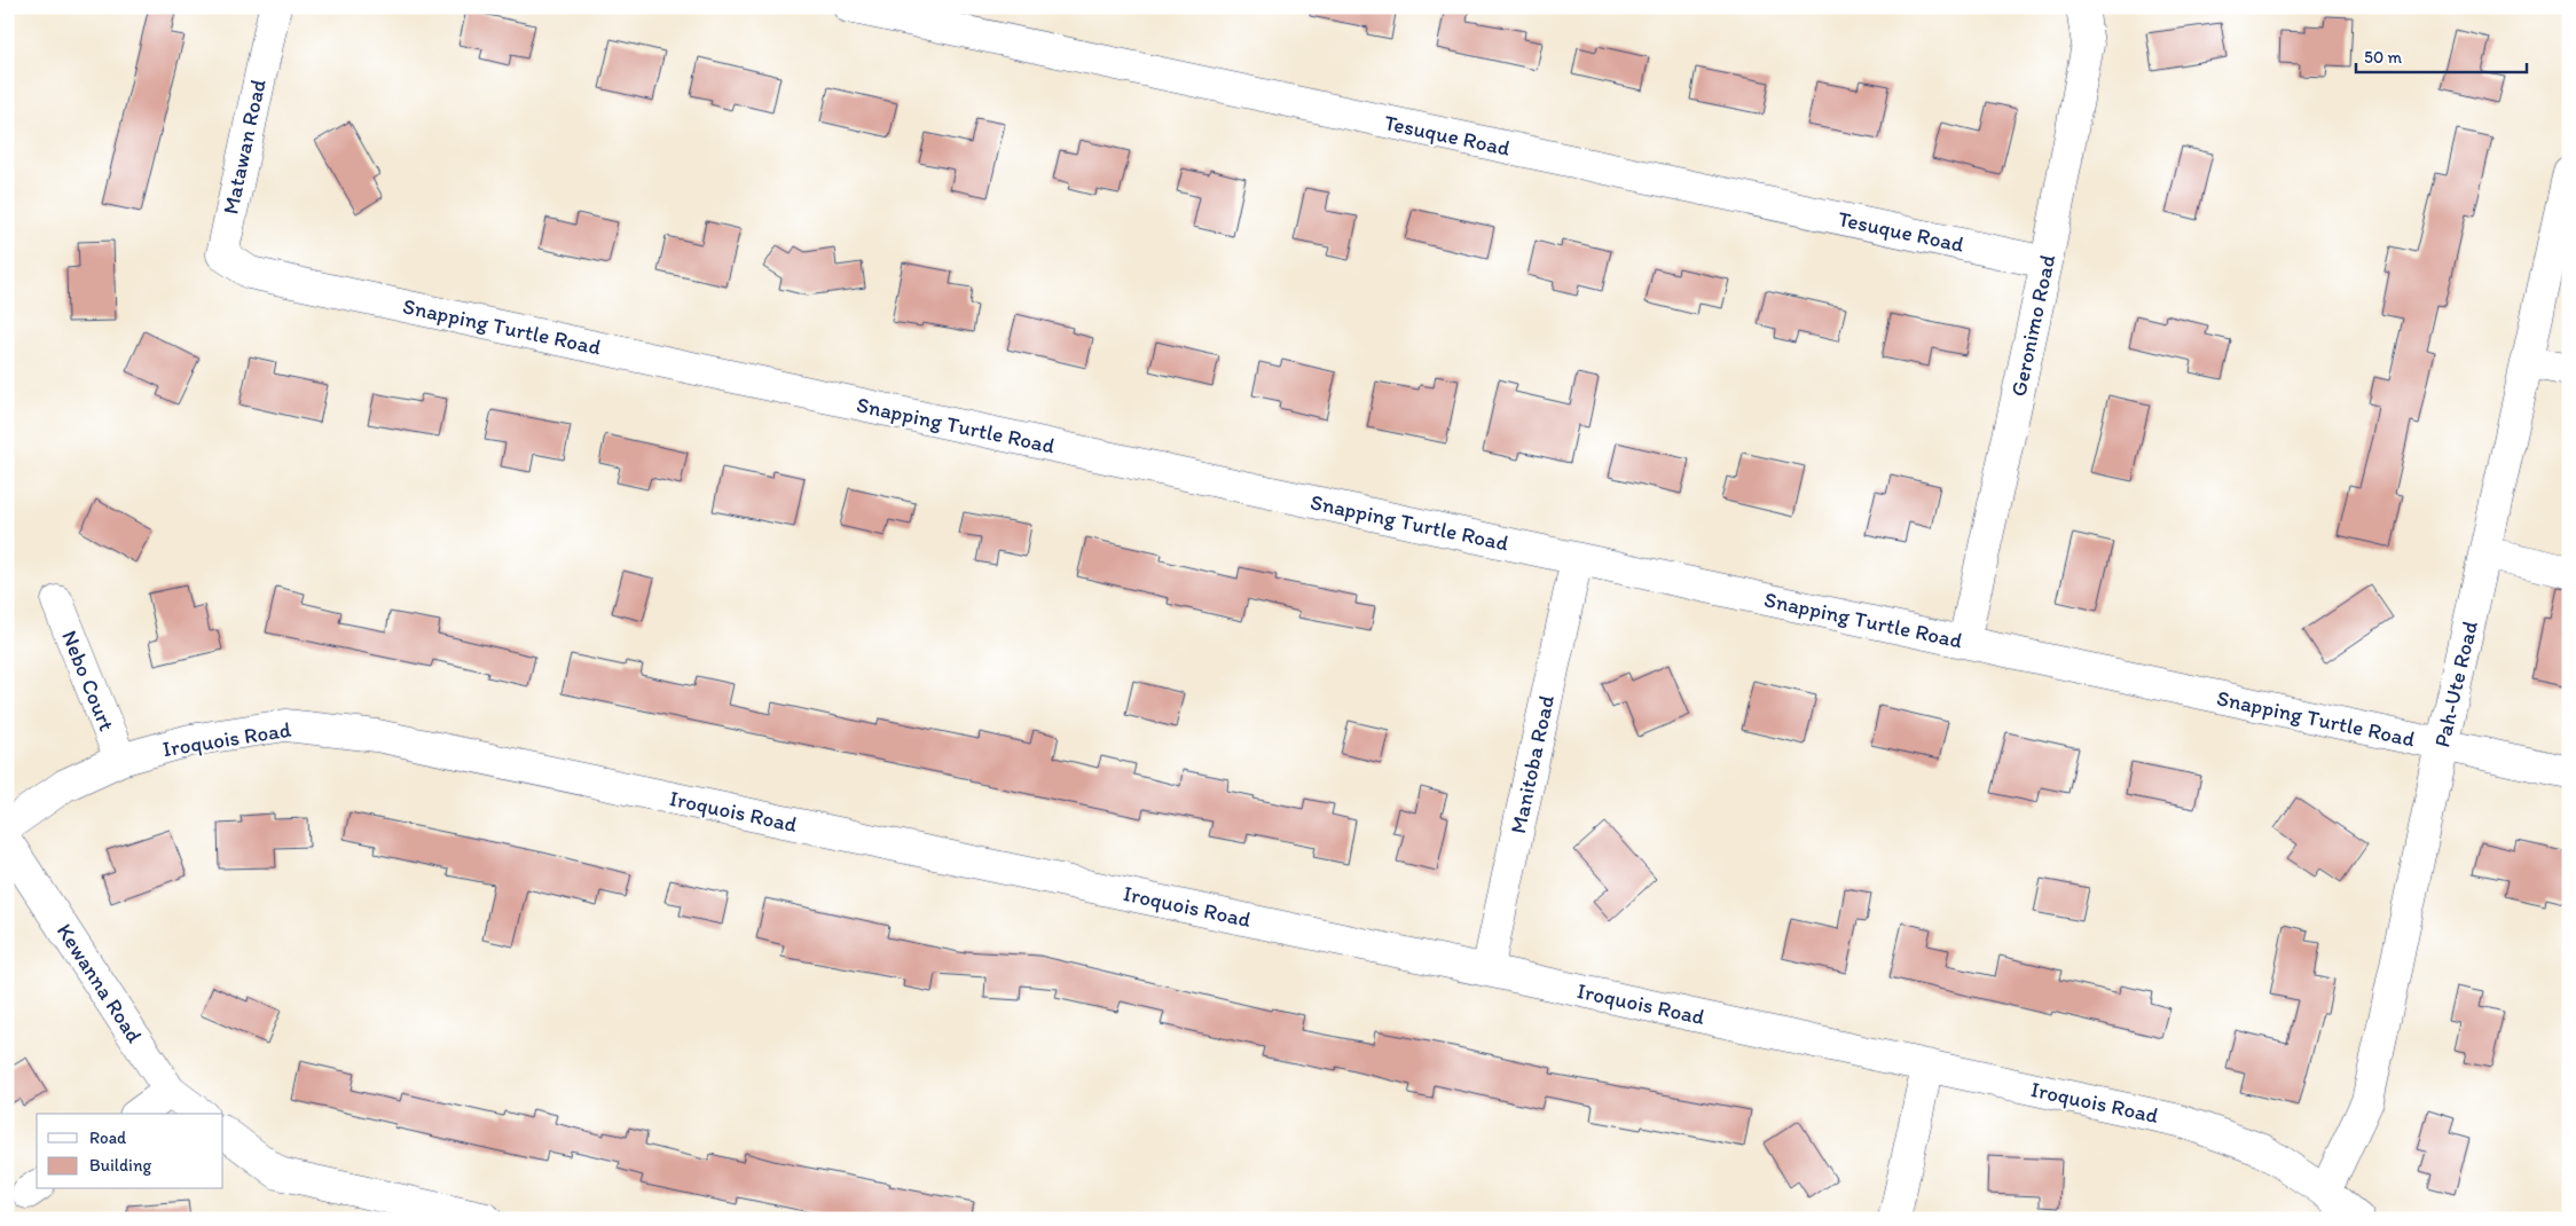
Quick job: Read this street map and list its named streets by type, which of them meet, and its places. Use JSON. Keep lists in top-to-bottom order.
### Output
{
  "streets": {
    "street": [
      "Tesuque Road",
      "Matawan Road",
      "Geronimo Road",
      "Snapping Turtle Road",
      "Nebo Court",
      "Pah-Ute Road",
      "Iroquois Road",
      "Manitoba Road",
      "Kewanna Road"
    ]
  },
  "crossings": [
    ["Tesuque Road", "Geronimo Road"],
    ["Matawan Road", "Snapping Turtle Road"],
    ["Geronimo Road", "Snapping Turtle Road"],
    ["Snapping Turtle Road", "Pah-Ute Road"],
    ["Snapping Turtle Road", "Manitoba Road"],
    ["Nebo Court", "Iroquois Road"],
    ["Pah-Ute Road", "Iroquois Road"],
    ["Iroquois Road", "Manitoba Road"]
  ],
  "legend": ["Road", "Building"],
  "scale_bar": "50 m"
}
